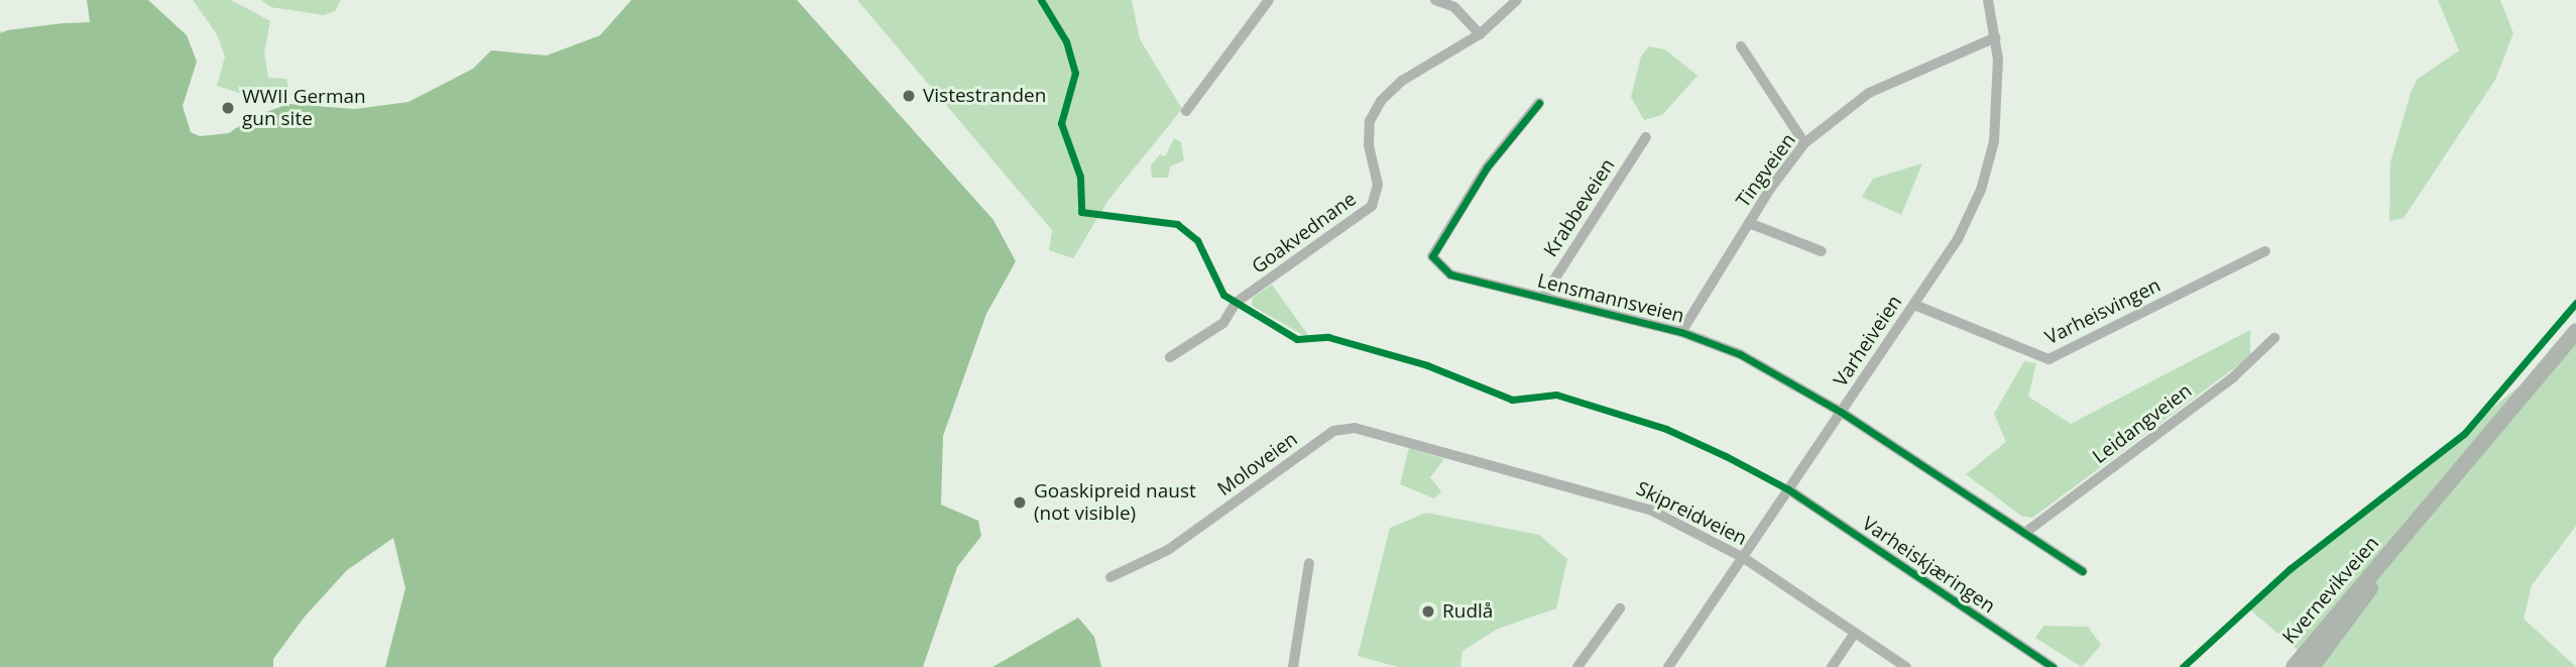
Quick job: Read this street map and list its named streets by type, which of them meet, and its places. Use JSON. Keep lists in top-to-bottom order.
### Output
{
  "streets": {
    "main road": ["Kvernevikveien"],
    "street": [
      "Tingveien",
      "Krabbeveien",
      "Goakvednane",
      "Lensmannsveien",
      "Varheisvingen",
      "Varheiveien",
      "Leidangveien",
      "Moloveien",
      "Skipreidveien",
      "Varheiskjæringen"
    ]
  },
  "crossings": [
    ["Tingveien", "Lensmannsveien"],
    ["Tingveien", "Varheiveien"],
    ["Krabbeveien", "Lensmannsveien"],
    ["Lensmannsveien", "Varheiveien"],
    ["Lensmannsveien", "Leidangveien"],
    ["Varheisvingen", "Varheiveien"],
    ["Varheiveien", "Skipreidveien"],
    ["Varheiveien", "Varheiskjæringen"],
    ["Moloveien", "Skipreidveien"]
  ],
  "places": [
    "Vistestranden",
    "WWII German gun site",
    "Goaskipreid naust (not visible)",
    "Rudlå"
  ]
}
